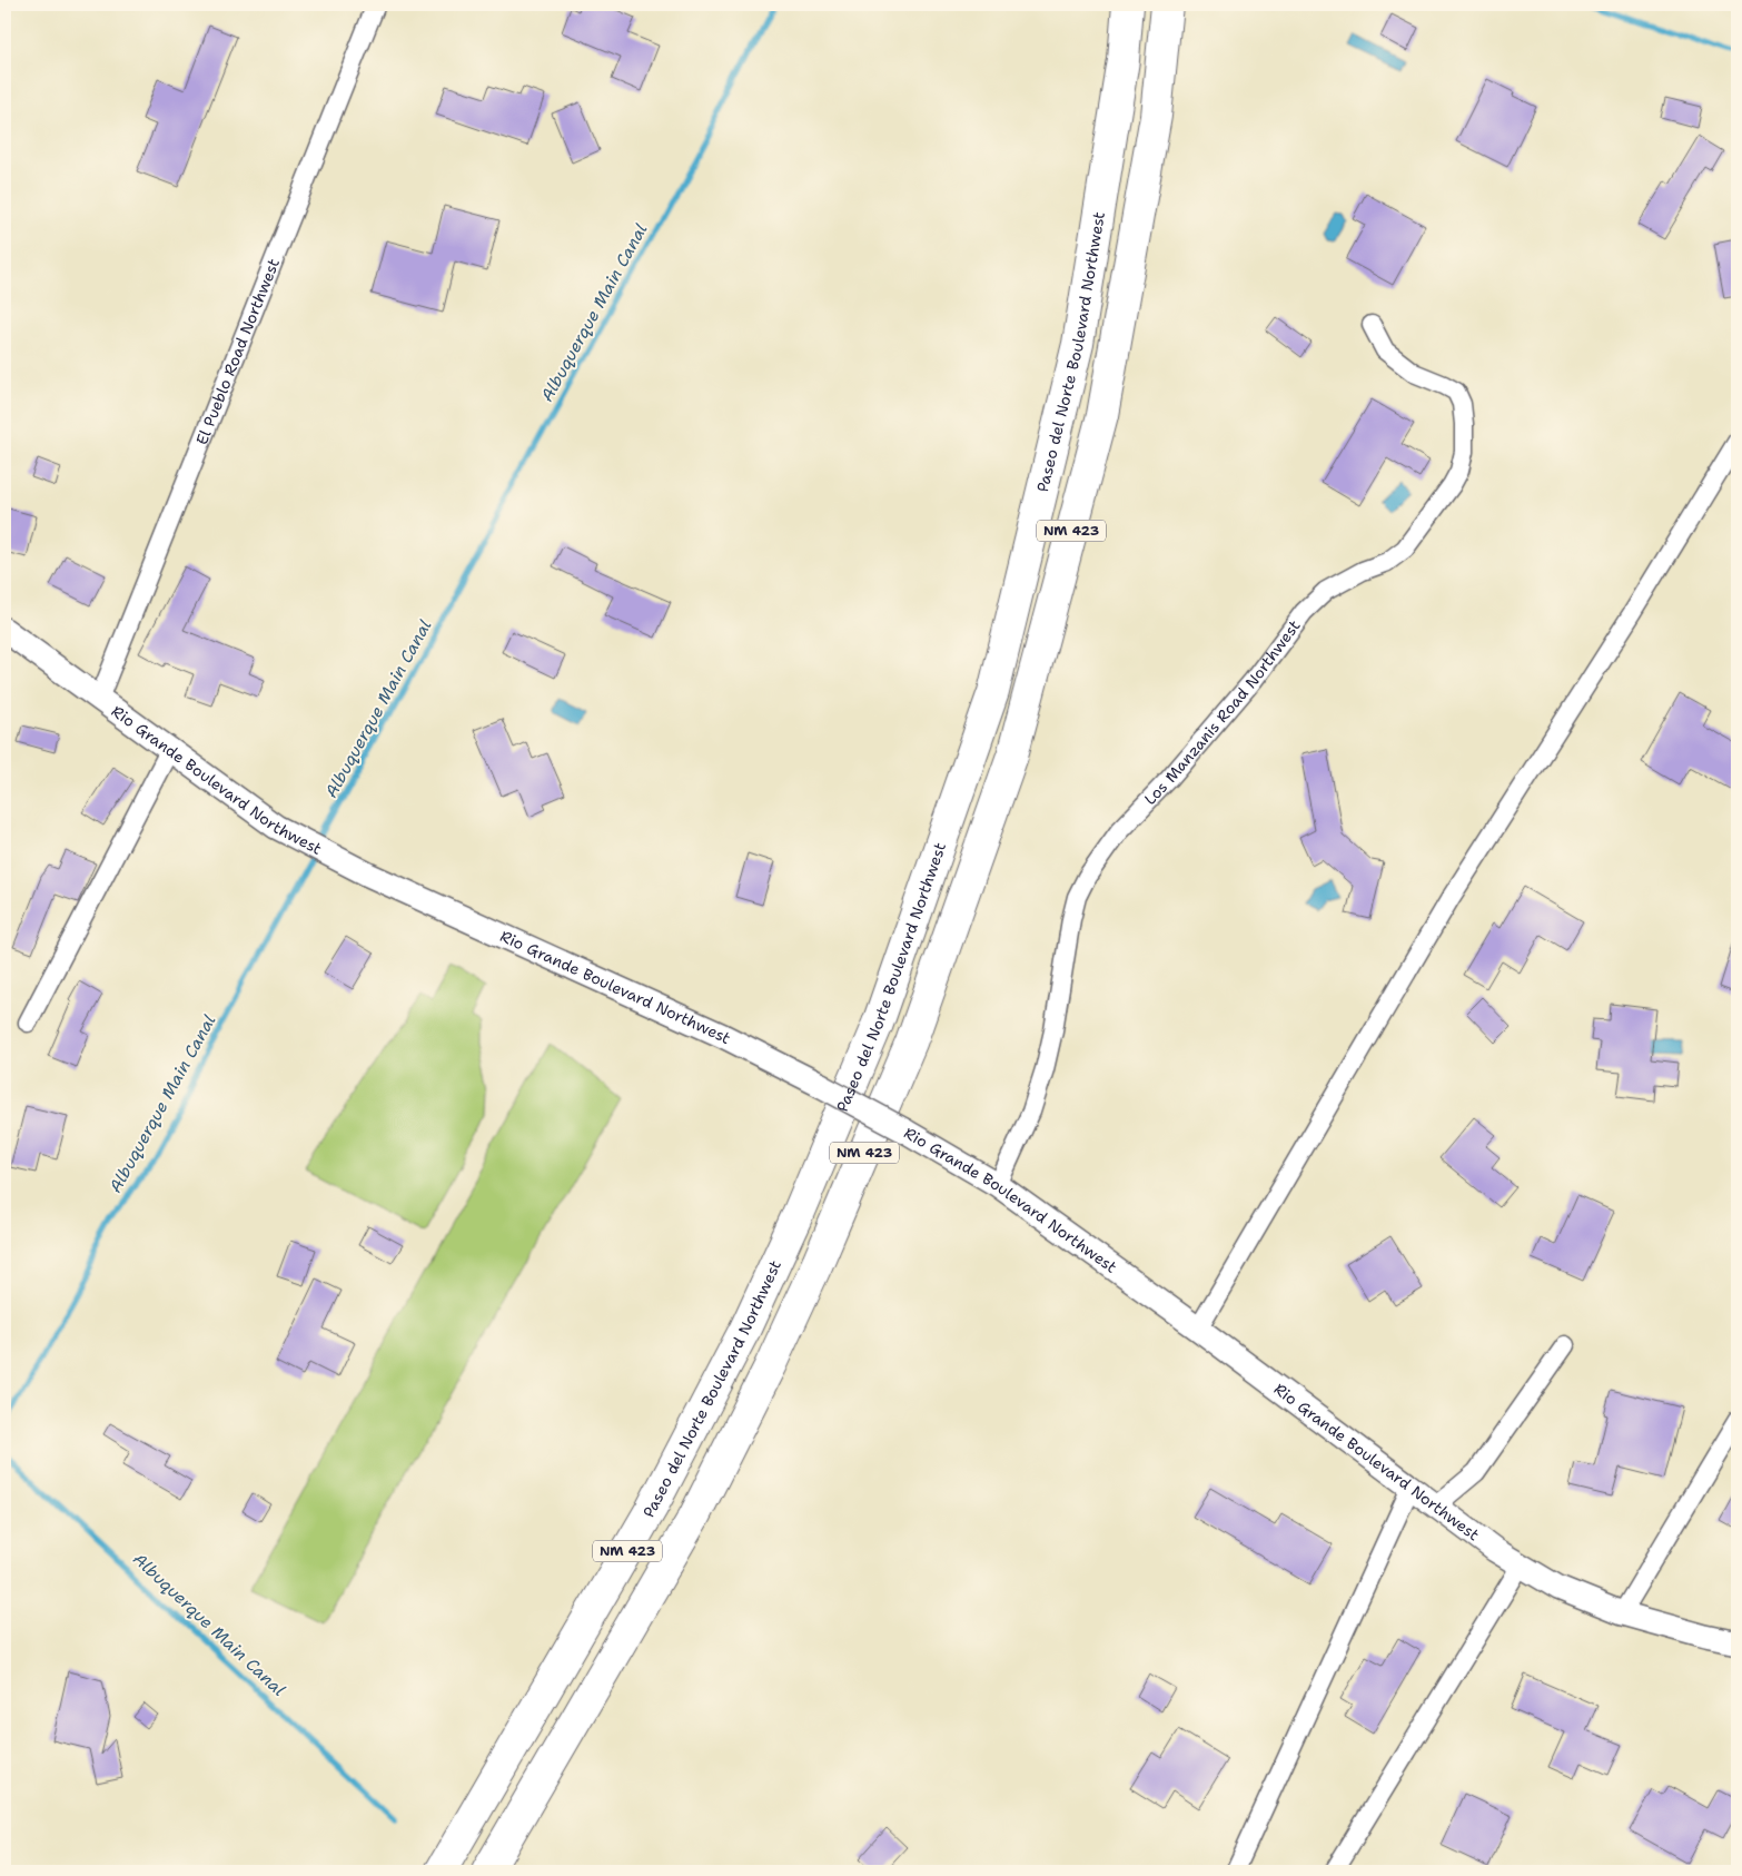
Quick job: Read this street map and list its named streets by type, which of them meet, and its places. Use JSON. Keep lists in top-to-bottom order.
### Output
{
  "streets": {
    "highway": ["Paseo del Norte Boulevard Northwest", "NM 423"],
    "street": ["El Pueblo Road Northwest", "Los Manzanis Road Northwest", "Rio Grande Boulevard Northwest"]
  },
  "crossings": [
    ["El Pueblo Road Northwest", "Rio Grande Boulevard Northwest"],
    ["Los Manzanis Road Northwest", "Rio Grande Boulevard Northwest"]
  ],
  "water": ["Albuquerque Main Canal"]
}
